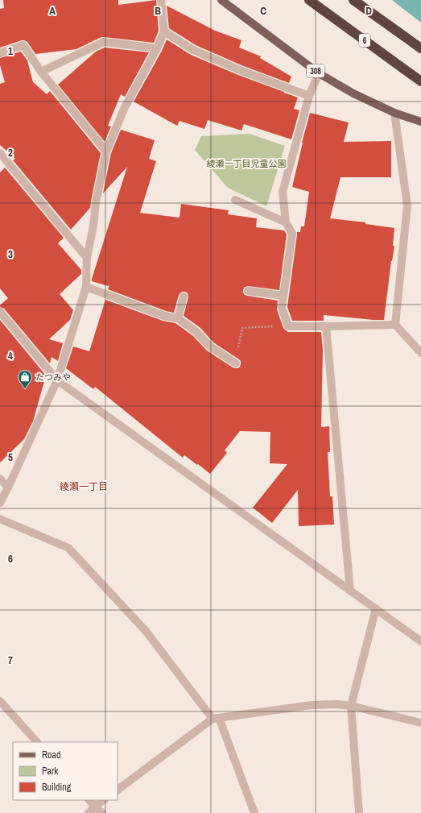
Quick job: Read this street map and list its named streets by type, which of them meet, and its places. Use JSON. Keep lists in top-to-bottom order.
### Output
{
  "streets": {
    "highway": ["6"],
    "main road": ["308"]
  },
  "districts": ["綾瀬一丁目"],
  "parks": ["綾瀬一丁目児童公園"],
  "places": {
    "shop": ["たつみや"]
  },
  "legend": ["Road", "Park", "Building"],
  "grid": {
    "columns": [
      "A",
      "B",
      "C",
      "D"
    ],
    "rows": [
      "1",
      "2",
      "3",
      "4",
      "5",
      "6",
      "7"
    ]
  }
}
